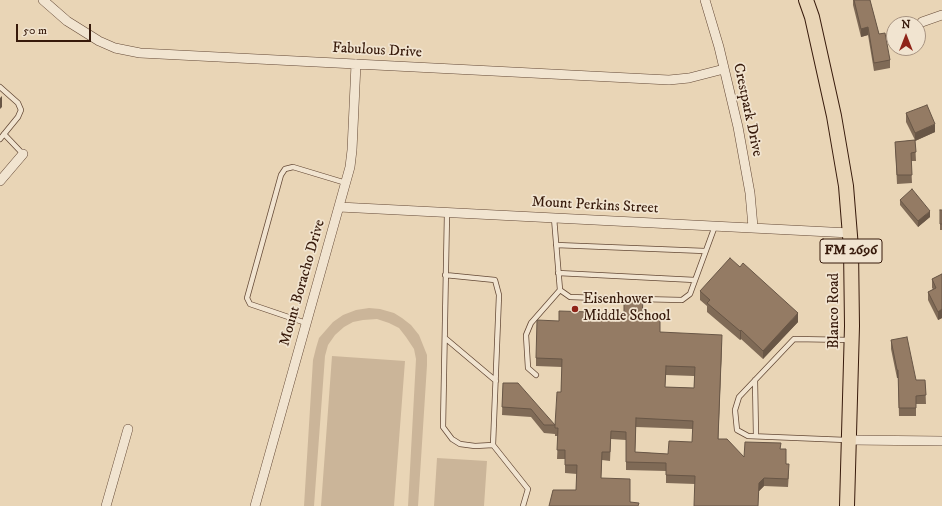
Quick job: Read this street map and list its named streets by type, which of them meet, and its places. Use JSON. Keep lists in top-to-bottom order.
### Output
{
  "streets": {
    "main road": ["FM 2696", "Blanco Road"],
    "street": [
      "Fabulous Drive",
      "Crestpark Drive",
      "Mount Perkins Street",
      "Mount Boracho Drive"
    ]
  },
  "crossings": [
    ["Fabulous Drive", "Crestpark Drive"],
    ["Fabulous Drive", "Mount Boracho Drive"],
    ["Crestpark Drive", "Mount Perkins Street"],
    ["Mount Perkins Street", "Mount Boracho Drive"],
    ["Mount Perkins Street", "Blanco Road"]
  ],
  "places": ["Eisenhower Middle School"],
  "scale_bar": "50 m",
  "north": "top"
}
